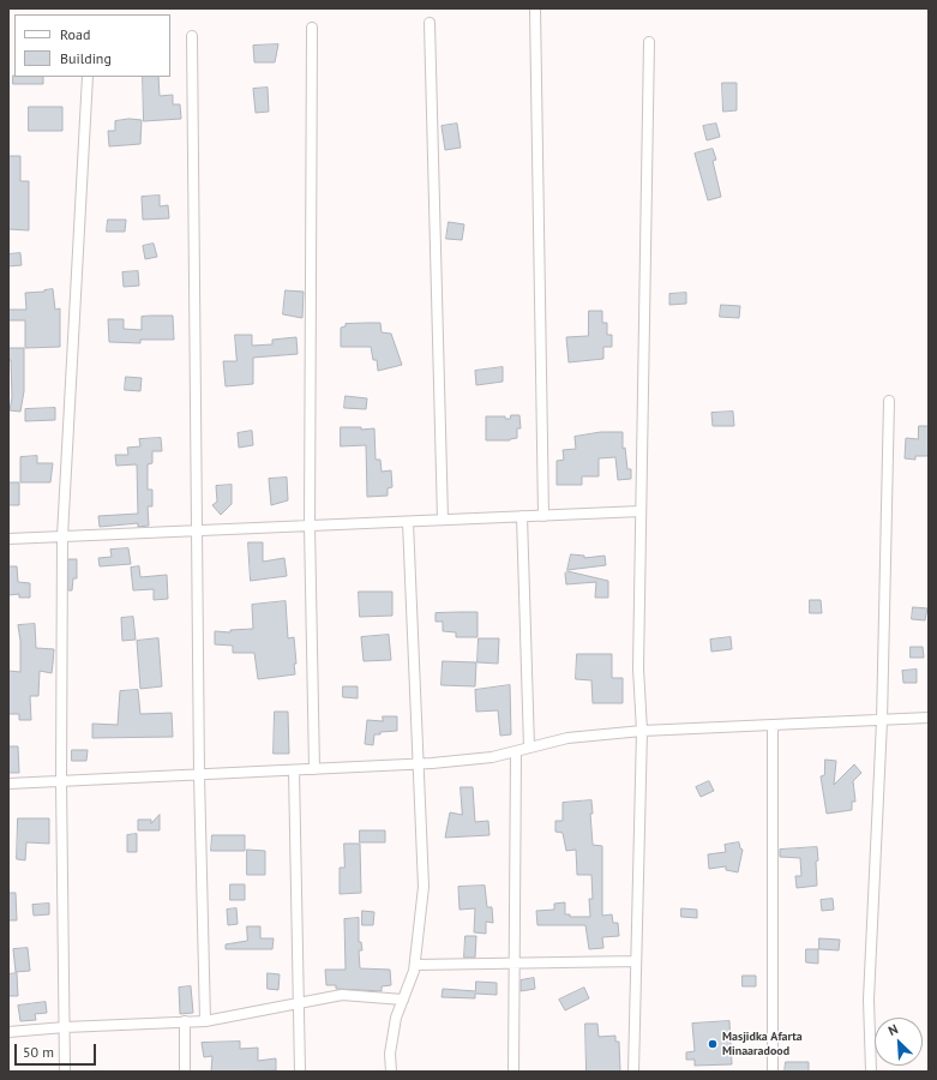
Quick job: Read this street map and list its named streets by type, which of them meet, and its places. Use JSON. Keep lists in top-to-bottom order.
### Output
{
  "places": ["Masjidka Afarta Minaaradood"],
  "legend": ["Road", "Building"],
  "scale_bar": "50 m",
  "north": "top left"
}
